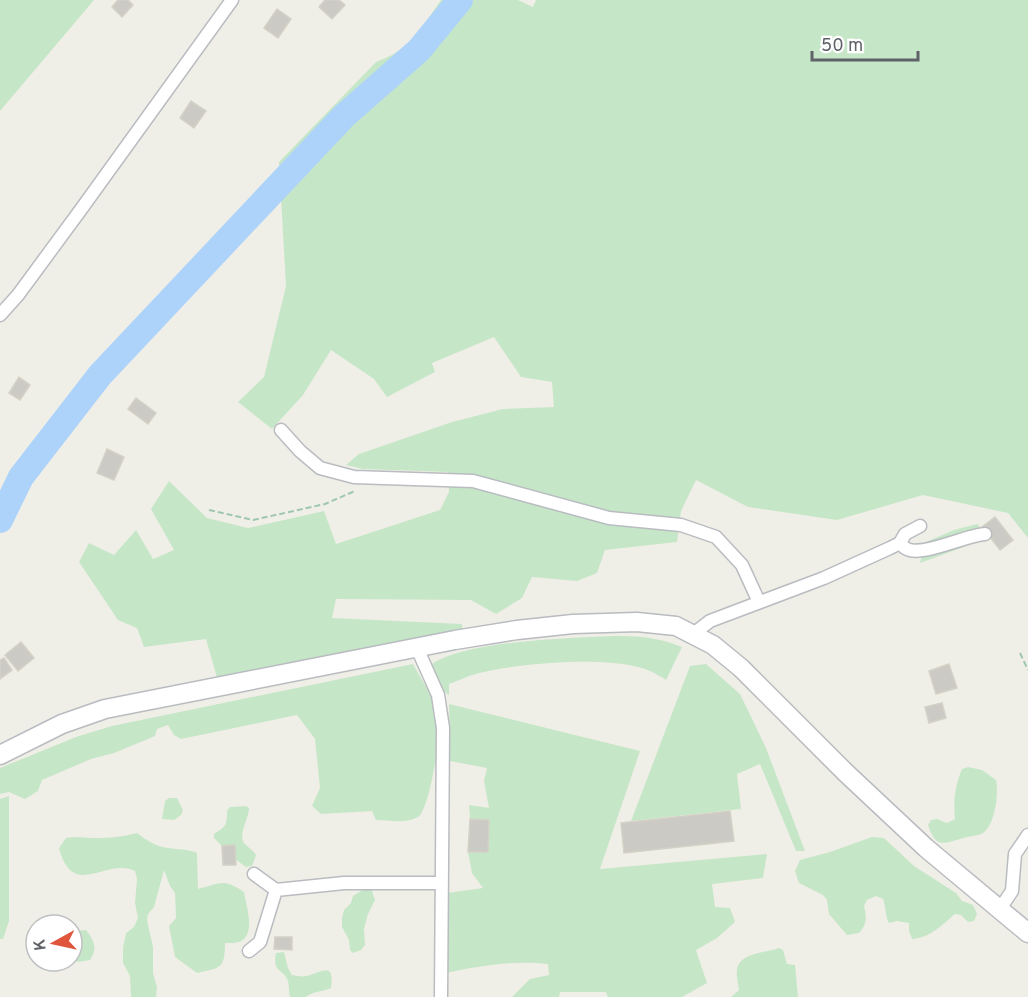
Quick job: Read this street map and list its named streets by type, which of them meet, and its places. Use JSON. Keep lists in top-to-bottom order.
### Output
{
  "scale_bar": "50 m",
  "north": "left"
}
